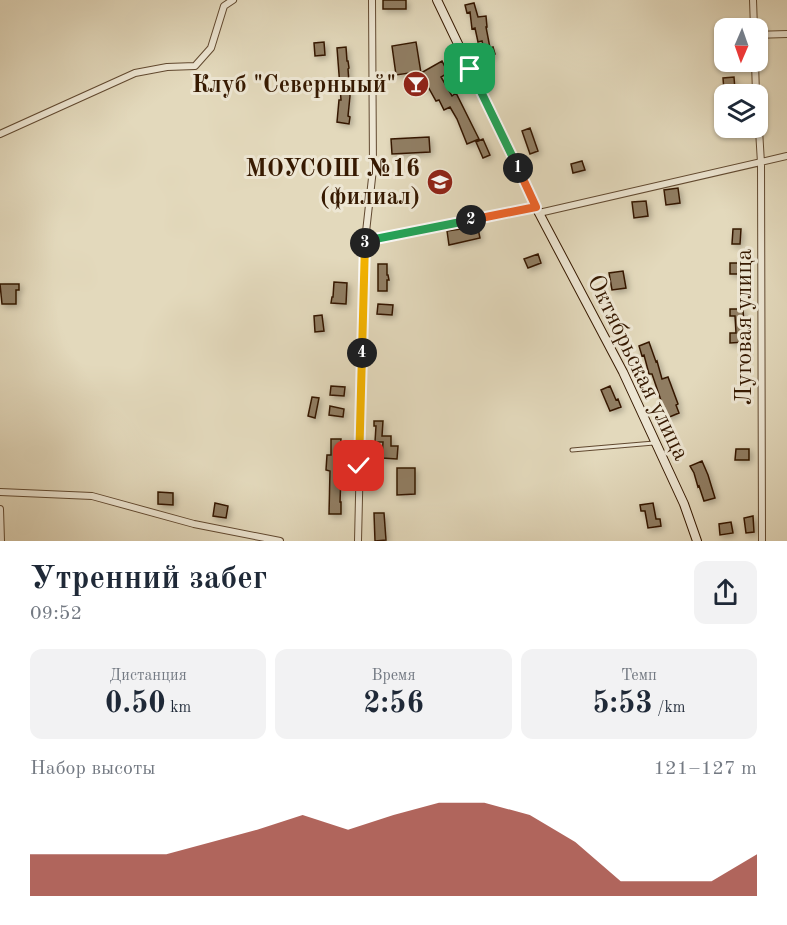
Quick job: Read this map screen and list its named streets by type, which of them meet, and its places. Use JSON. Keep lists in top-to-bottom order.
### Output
{
  "streets": {
    "street": ["Луговая улица", "Октябрьская улица"]
  },
  "places": {
    "bar": ["Клуб \"Северныый\""],
    "school or university": ["МОУСОШ №16 (филиал)"]
  },
  "north": "bottom",
  "page": {
    "pins": [
      "1",
      "2",
      "3",
      "4"
    ],
    "heading": ["Утренний забег", "09:52"],
    "stats": [
      ["Дистанция", "0.50 km"],
      ["Время", "2:56"],
      ["Темп", "5:53 /km"]
    ],
    "chart": ["Набор высоты", "121–127 m"]
  }
}
